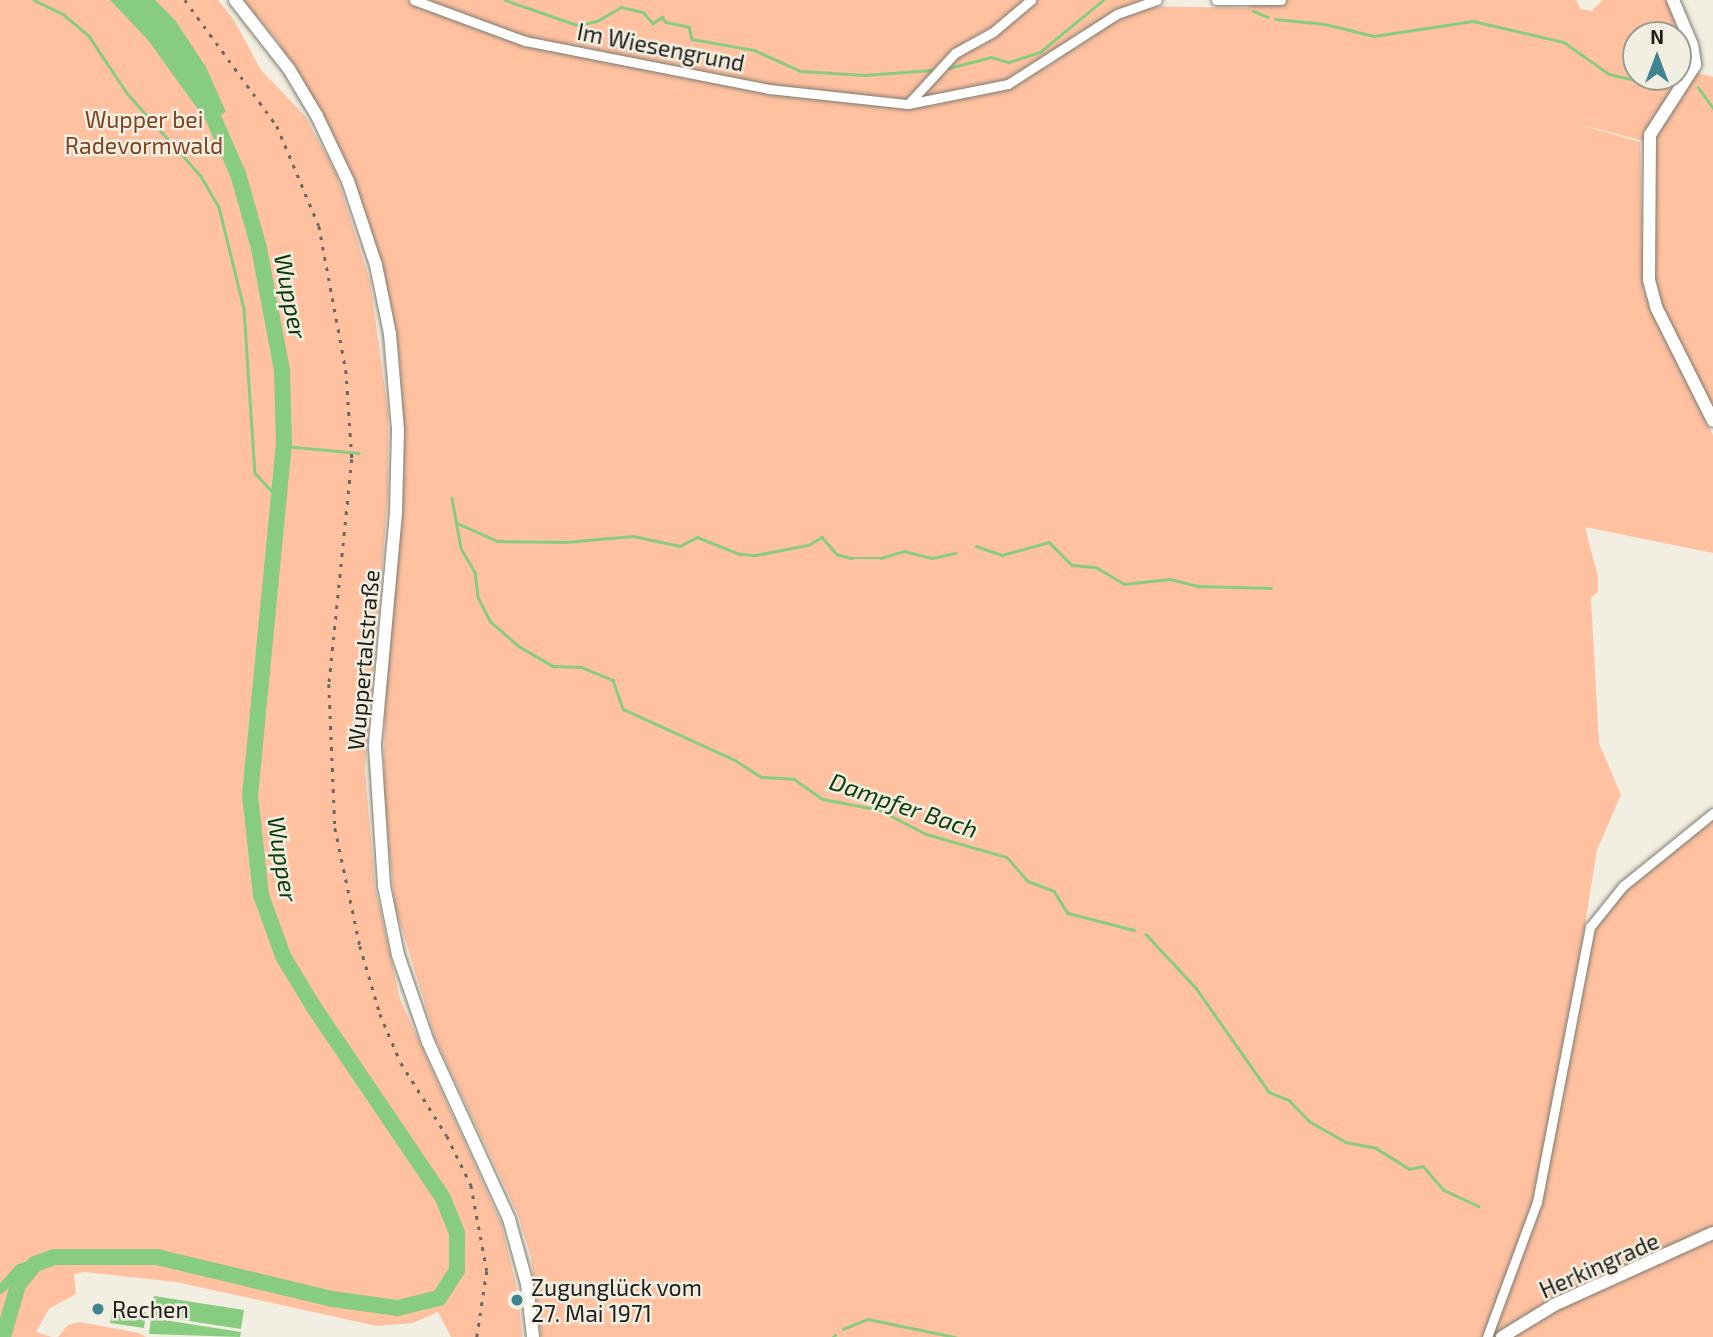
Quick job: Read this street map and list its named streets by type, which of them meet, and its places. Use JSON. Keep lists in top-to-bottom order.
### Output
{
  "streets": {
    "main road": ["Wuppertalstraße", "Herkingrade"],
    "street": ["Im Wiesengrund"]
  },
  "water": ["Wupper", "Dampfer Bach"],
  "parks": ["Wupper bei Radevormwald"],
  "places": ["Zugunglück vom 27. Mai 1971", "Rechen"],
  "north": "top"
}
